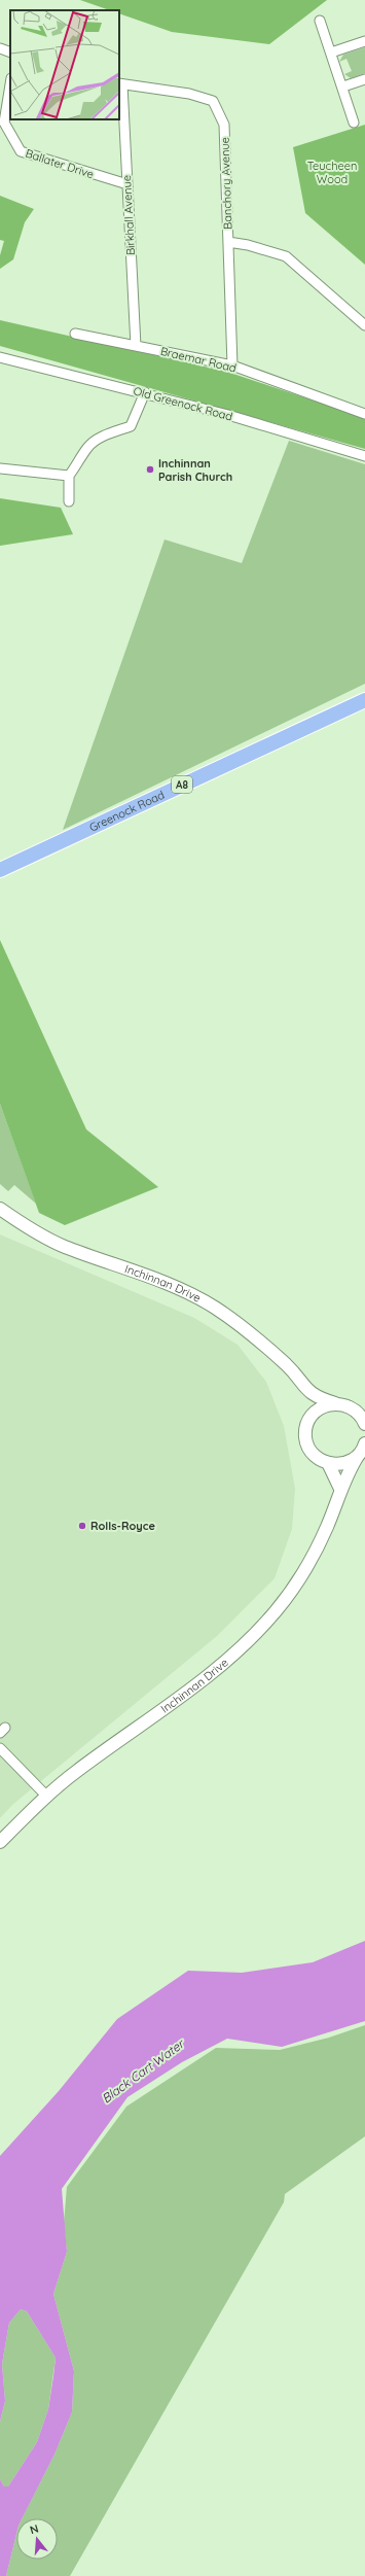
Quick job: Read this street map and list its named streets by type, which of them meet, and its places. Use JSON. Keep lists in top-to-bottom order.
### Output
{
  "streets": {
    "main road": ["A8", "Greenock Road"],
    "street": [
      "Ballater Drive",
      "Banchory Avenue",
      "Birkhall Avenue",
      "Braemar Road",
      "Old Greenock Road",
      "Inchinnan Drive"
    ]
  },
  "crossings": [
    ["Ballater Drive", "Birkhall Avenue"],
    ["Banchory Avenue", "Birkhall Avenue"],
    ["Banchory Avenue", "Braemar Road"],
    ["Birkhall Avenue", "Braemar Road"]
  ],
  "water": ["Black Cart Water"],
  "parks": ["Teucheen Wood"],
  "places": ["Inchinnan Parish Church", "Rolls-Royce"],
  "north": "top"
}
